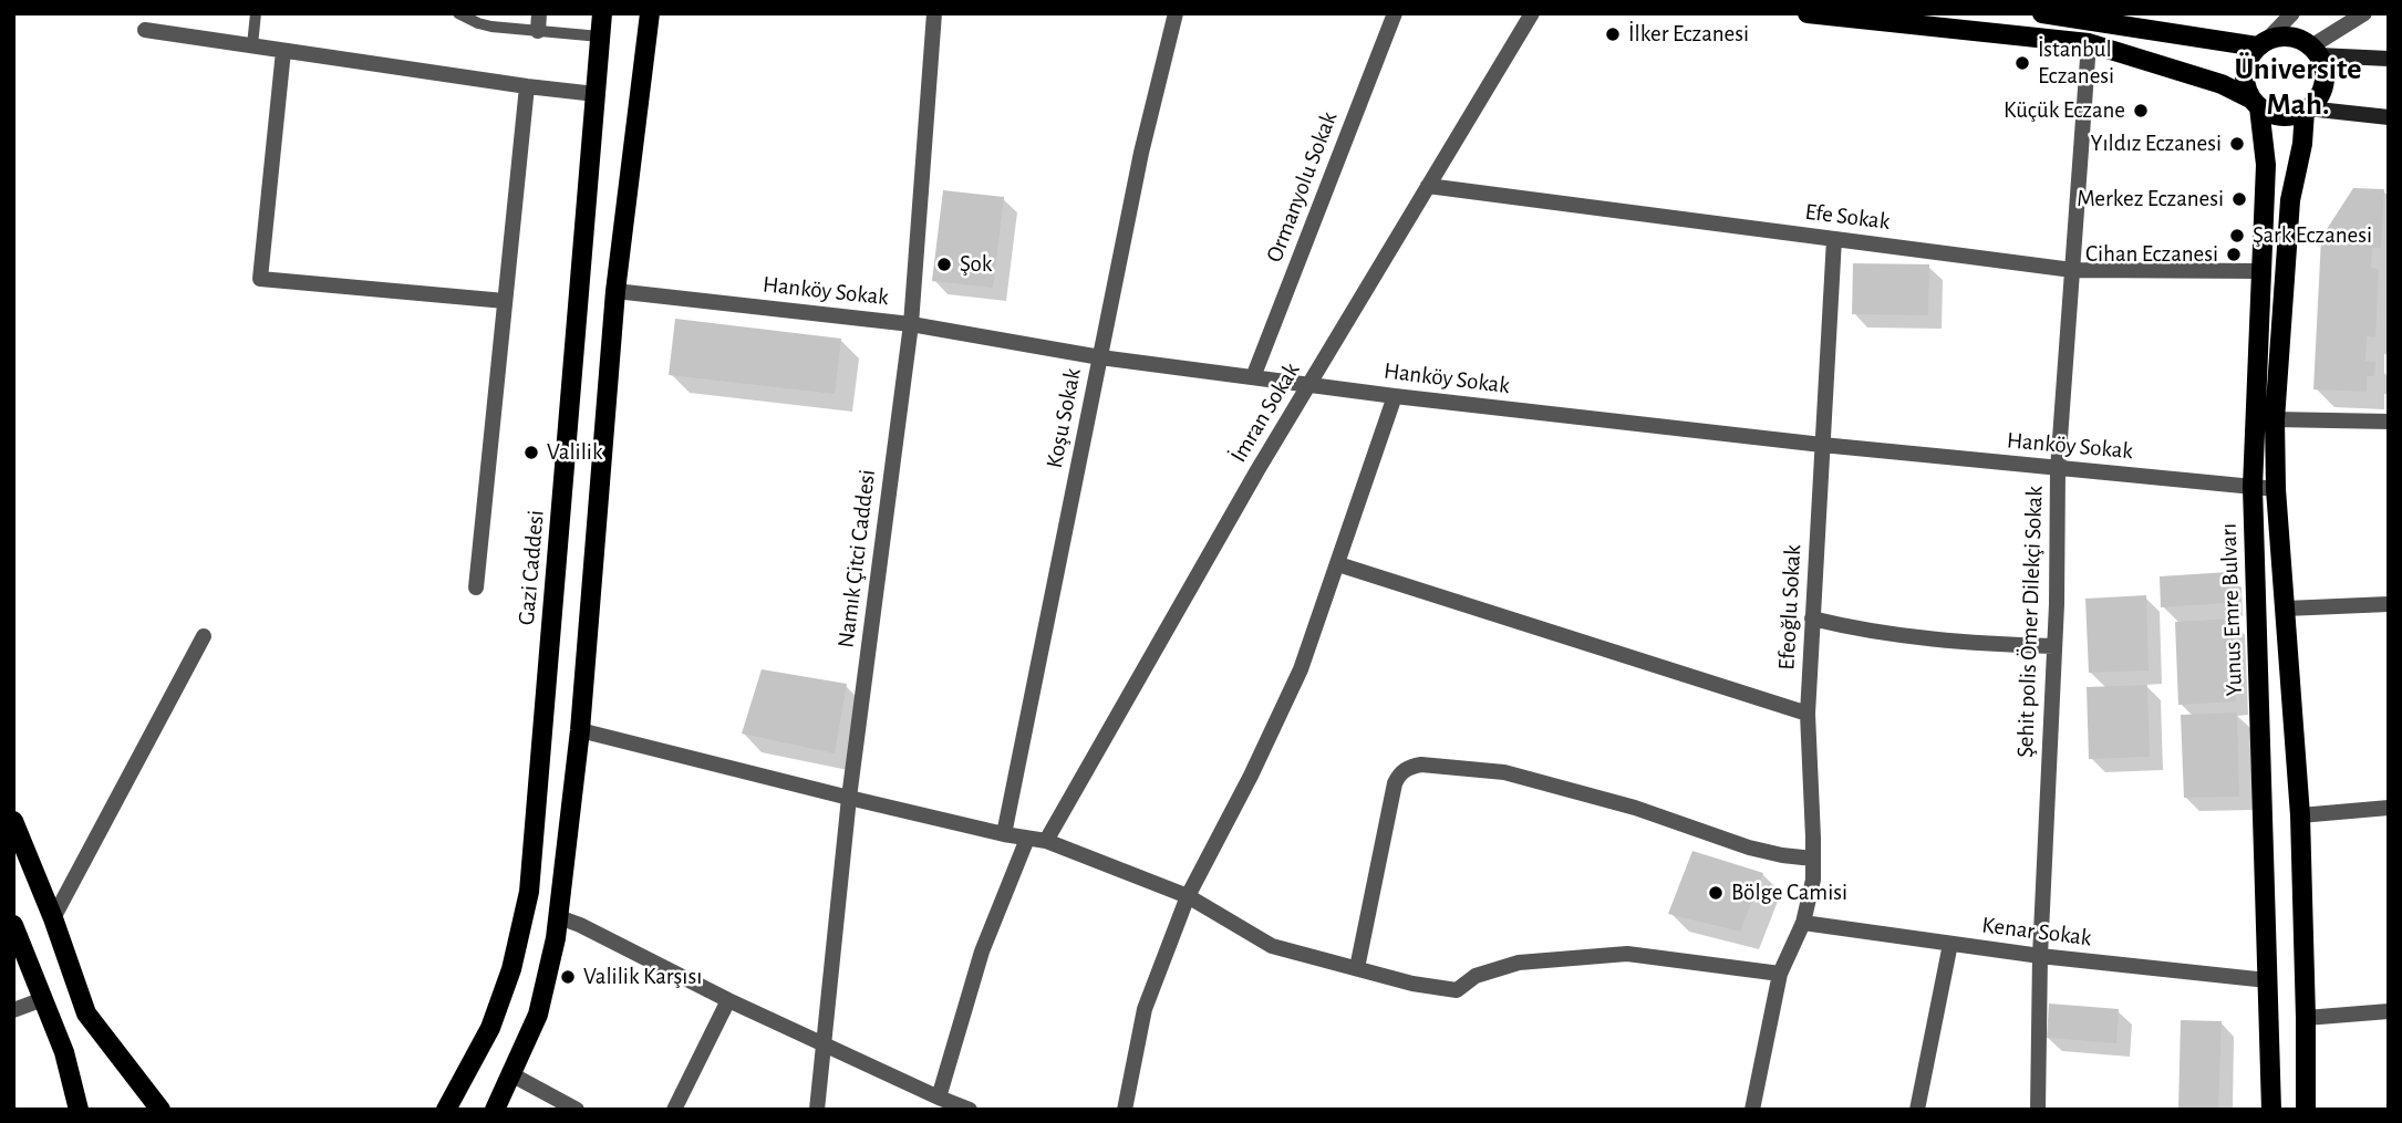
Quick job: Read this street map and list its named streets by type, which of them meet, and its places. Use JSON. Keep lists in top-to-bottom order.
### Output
{
  "streets": {
    "main road": ["Gazi Caddesi", "Yunus Emre Bulvarı"],
    "street": [
      "Ormanyolu Sokak",
      "Efe Sokak",
      "Hanköy Sokak",
      "İmran Sokak",
      "Koşu Sokak",
      "Namık Çitci Caddesi",
      "Efeoğlu Sokak",
      "Şehit polis Ömer Dilekçi Sokak",
      "Kenar Sokak"
    ]
  },
  "crossings": [
    ["Ormanyolu Sokak", "Hanköy Sokak"],
    ["Efe Sokak", "İmran Sokak"],
    ["Efe Sokak", "Efeoğlu Sokak"],
    ["Efe Sokak", "Yunus Emre Bulvarı"],
    ["Efe Sokak", "Şehit polis Ömer Dilekçi Sokak"],
    ["Hanköy Sokak", "İmran Sokak"],
    ["Hanköy Sokak", "Koşu Sokak"],
    ["Hanköy Sokak", "Namık Çitci Caddesi"],
    ["Hanköy Sokak", "Efeoğlu Sokak"],
    ["Hanköy Sokak", "Yunus Emre Bulvarı"],
    ["Hanköy Sokak", "Şehit polis Ömer Dilekçi Sokak"],
    ["Efeoğlu Sokak", "Kenar Sokak"],
    ["Yunus Emre Bulvarı", "Kenar Sokak"],
    ["Şehit polis Ömer Dilekçi Sokak", "Kenar Sokak"]
  ],
  "districts": ["Üniversite Mah."],
  "places": [
    "İlker Eczanesi",
    "İstanbul Eczanesi",
    "Küçük Eczane",
    "Yıldız Eczanesi",
    "Merkez Eczanesi",
    "Şark Eczanesi",
    "Cihan Eczanesi",
    "Şok",
    "Valilik",
    "Bölge Camisi",
    "Valilik Karşısı"
  ]
}
